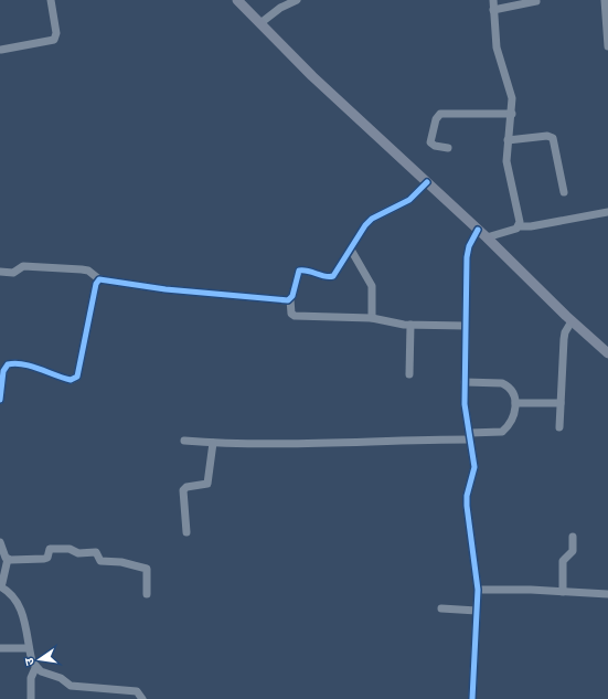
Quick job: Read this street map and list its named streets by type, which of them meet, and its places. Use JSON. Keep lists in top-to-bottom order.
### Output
{
  "north": "left"
}
